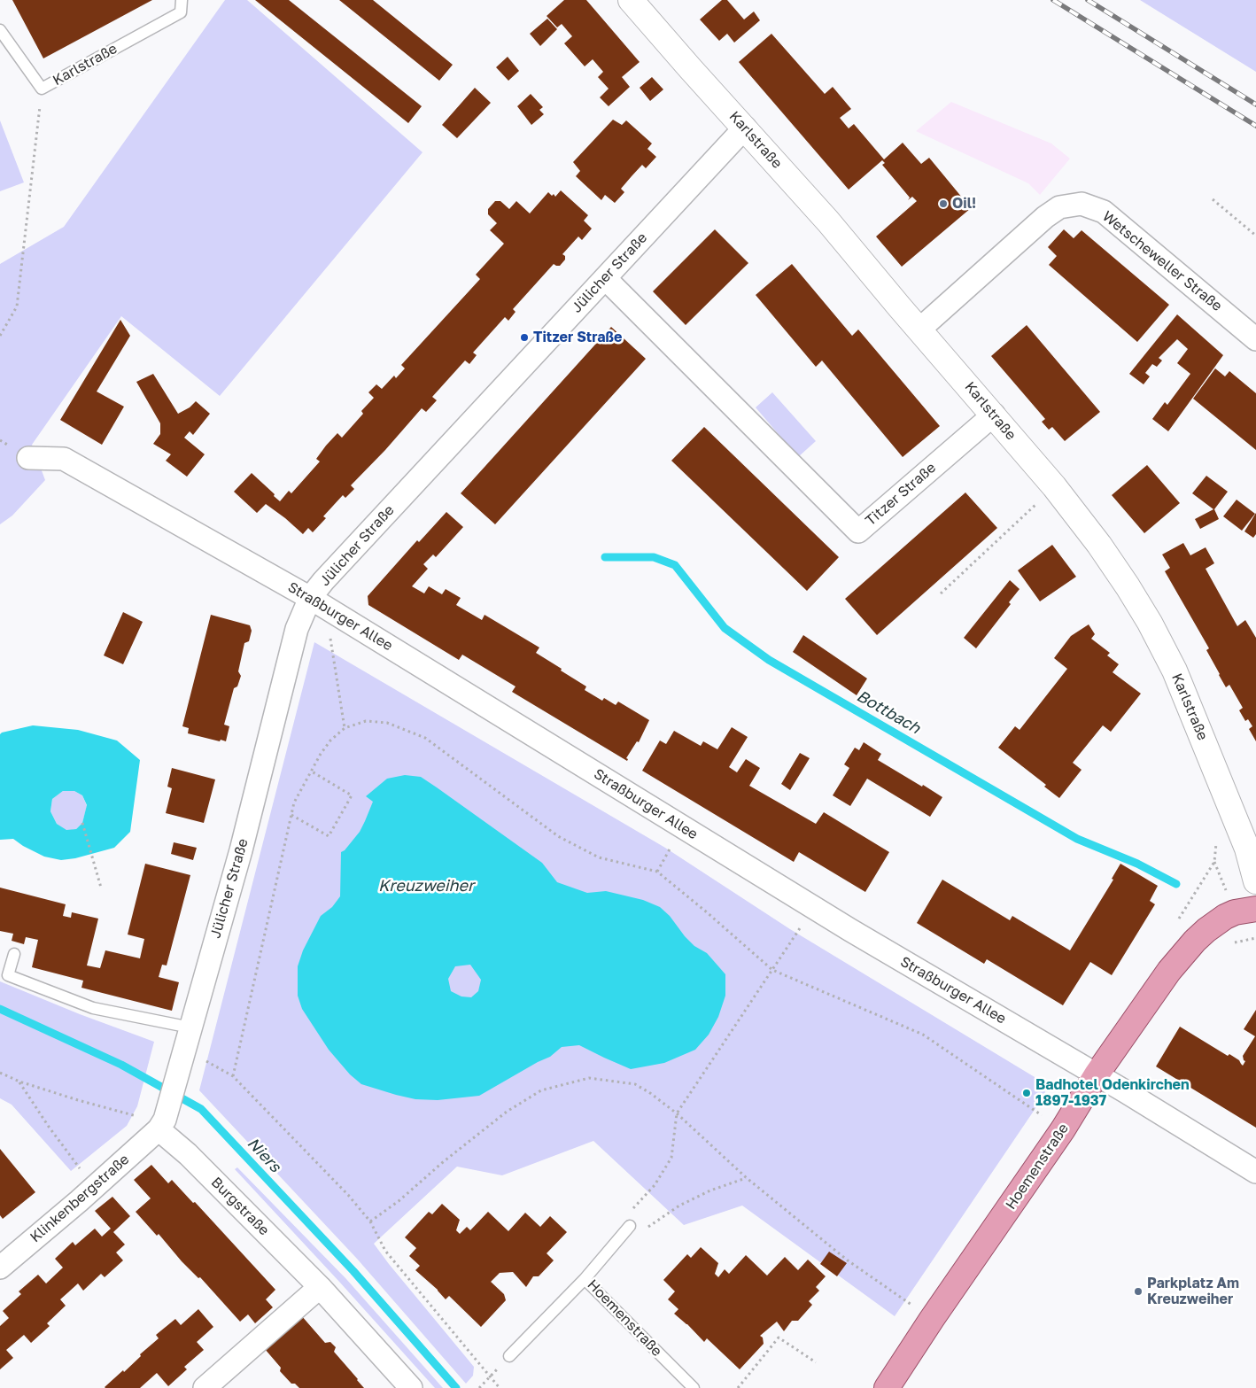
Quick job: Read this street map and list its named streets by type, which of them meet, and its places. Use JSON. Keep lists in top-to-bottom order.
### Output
{
  "streets": {
    "main road": ["Hoemenstraße"],
    "street": [
      "Karlstraße",
      "Wetscheweller Straße",
      "Jülicher Straße",
      "Titzer Straße",
      "Straßburger Allee",
      "Klinkenbergstraße",
      "Burgstraße"
    ]
  },
  "crossings": [
    ["Karlstraße", "Wetscheweller Straße"],
    ["Karlstraße", "Jülicher Straße"],
    ["Karlstraße", "Titzer Straße"],
    ["Jülicher Straße", "Titzer Straße"],
    ["Jülicher Straße", "Straßburger Allee"],
    ["Jülicher Straße", "Klinkenbergstraße"],
    ["Jülicher Straße", "Burgstraße"],
    ["Straßburger Allee", "Hoemenstraße"],
    ["Klinkenbergstraße", "Burgstraße"]
  ],
  "water": ["Bottbach", "Kreuzweiher", "Niers"],
  "places": [
    "Oil!",
    "Titzer Straße",
    "Badhotel Odenkirchen 1897-1937",
    "Parkplatz Am Kreuzweiher"
  ]
}
